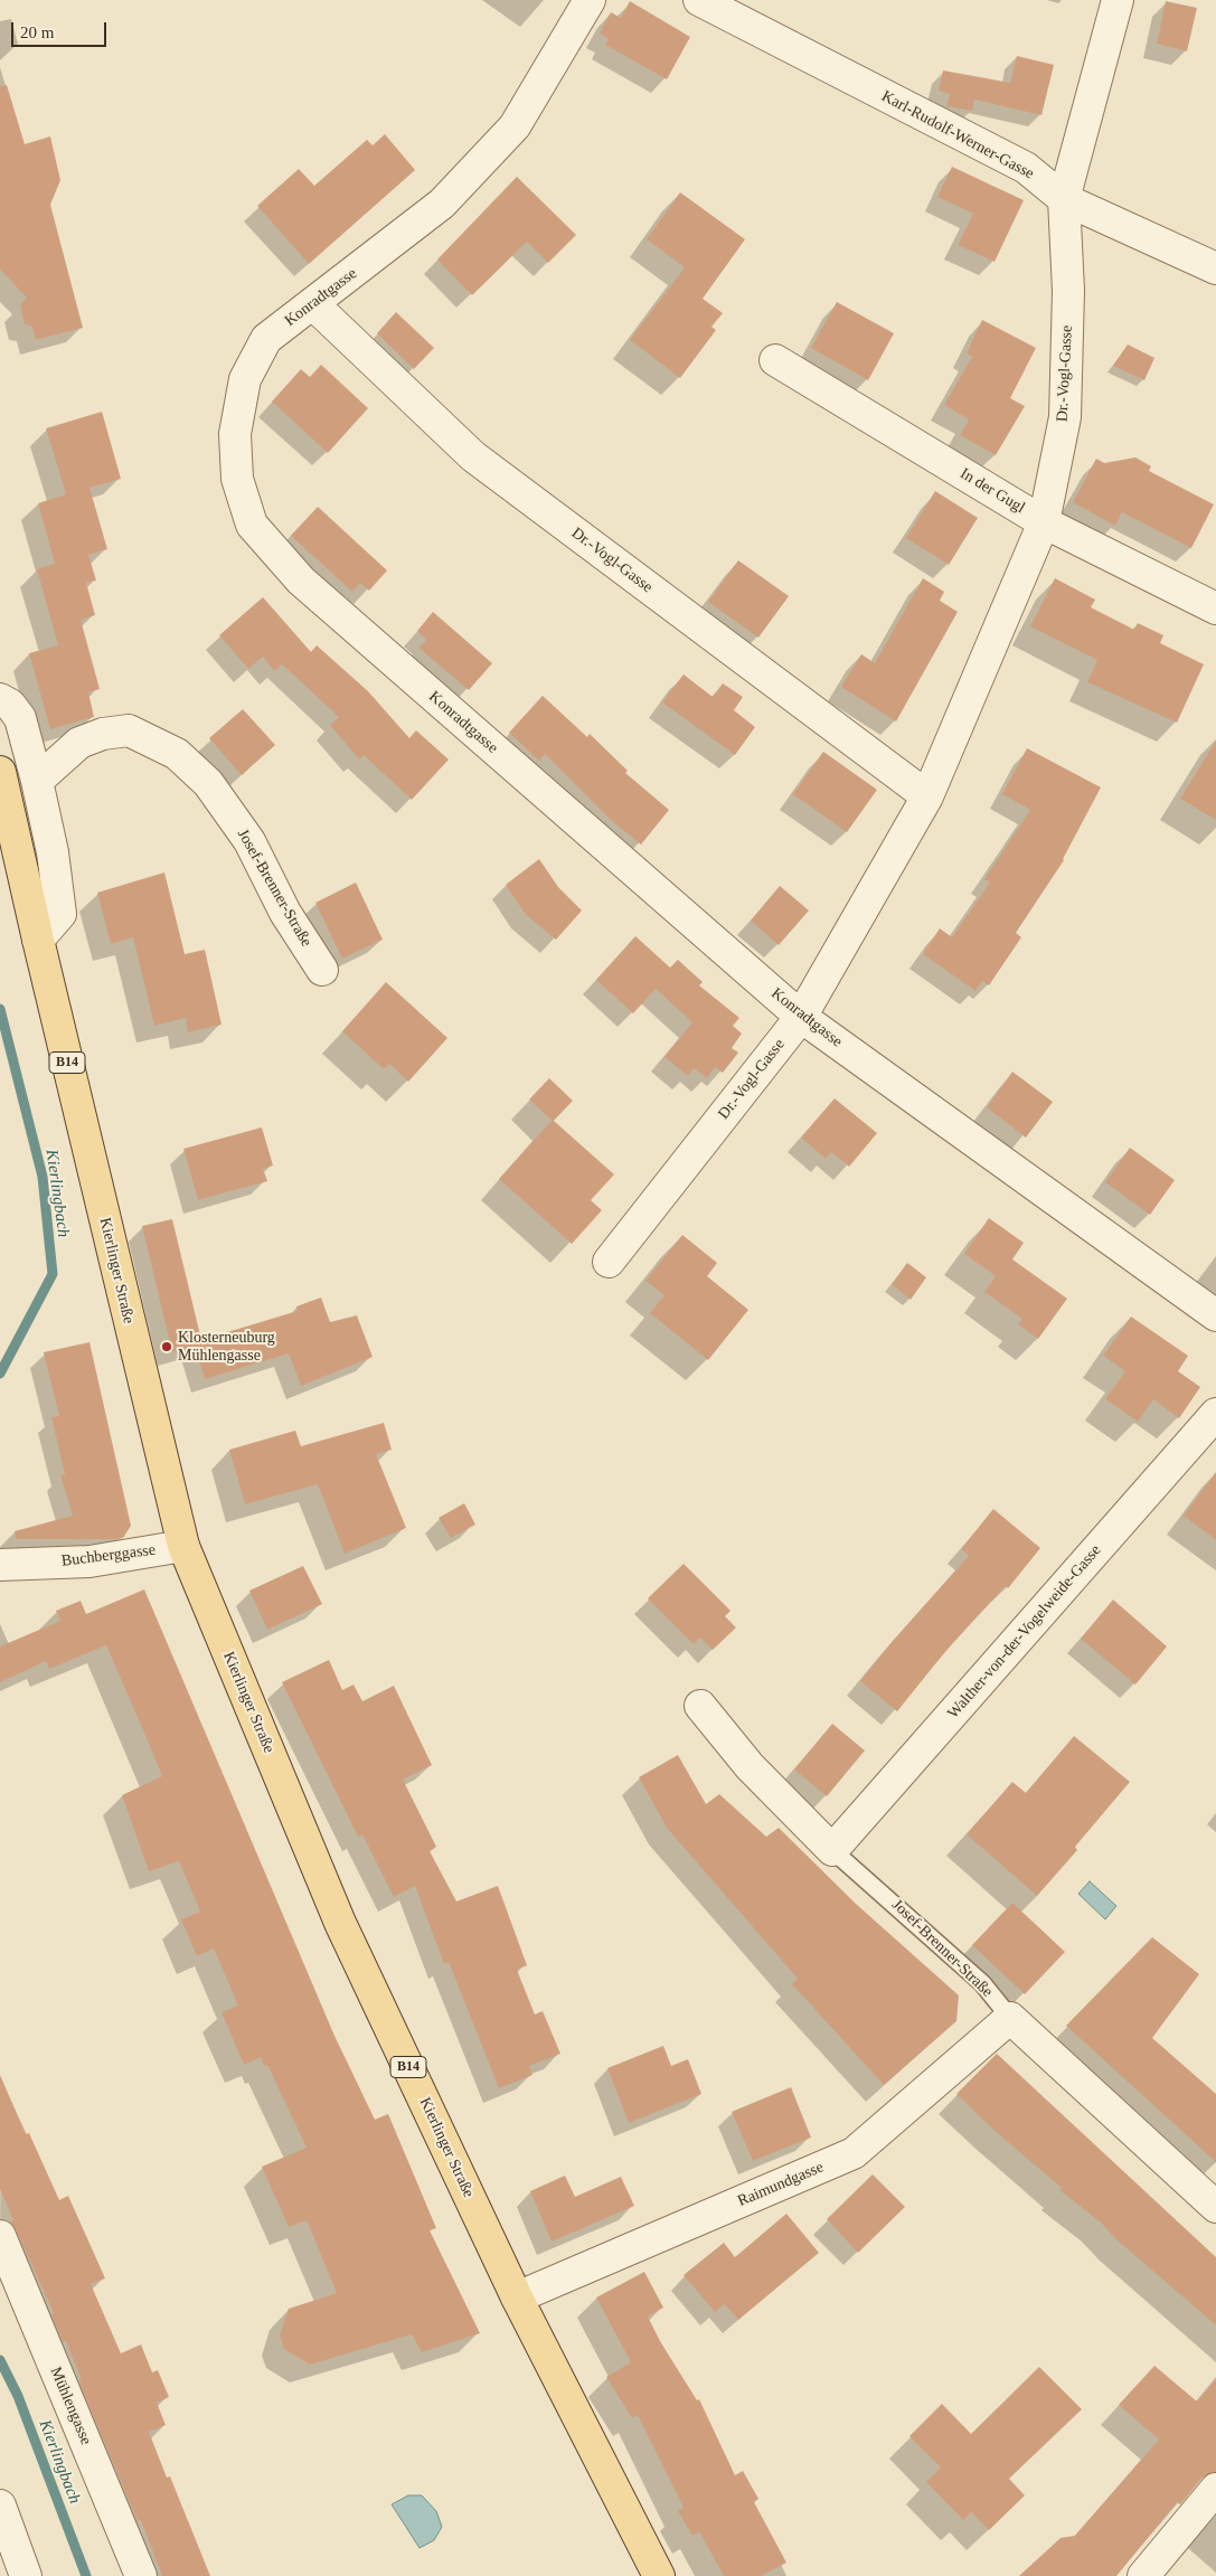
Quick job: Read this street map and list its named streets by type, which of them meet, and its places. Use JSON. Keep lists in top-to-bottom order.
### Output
{
  "streets": {
    "main road": ["B14", "Kierlinger Straße"],
    "street": [
      "Karl-Rudolf-Werner-Gasse",
      "Konradtgasse",
      "Dr.-Vogl-Gasse",
      "In der Gugl",
      "Josef-Brenner-Straße",
      "Buchberggasse",
      "Walther-von-der-Vogelweide-Gasse",
      "Raimundgasse",
      "Mühlengasse"
    ]
  },
  "crossings": [
    ["Karl-Rudolf-Werner-Gasse", "Dr.-Vogl-Gasse"],
    ["Konradtgasse", "Dr.-Vogl-Gasse"],
    ["Dr.-Vogl-Gasse", "In der Gugl"],
    ["Josef-Brenner-Straße", "Walther-von-der-Vogelweide-Gasse"],
    ["Josef-Brenner-Straße", "Raimundgasse"],
    ["Kierlinger Straße", "Buchberggasse"],
    ["Kierlinger Straße", "Raimundgasse"]
  ],
  "water": ["Kierlingbach"],
  "places": ["Klosterneuburg Mühlengasse"],
  "scale_bar": "20 m"
}
